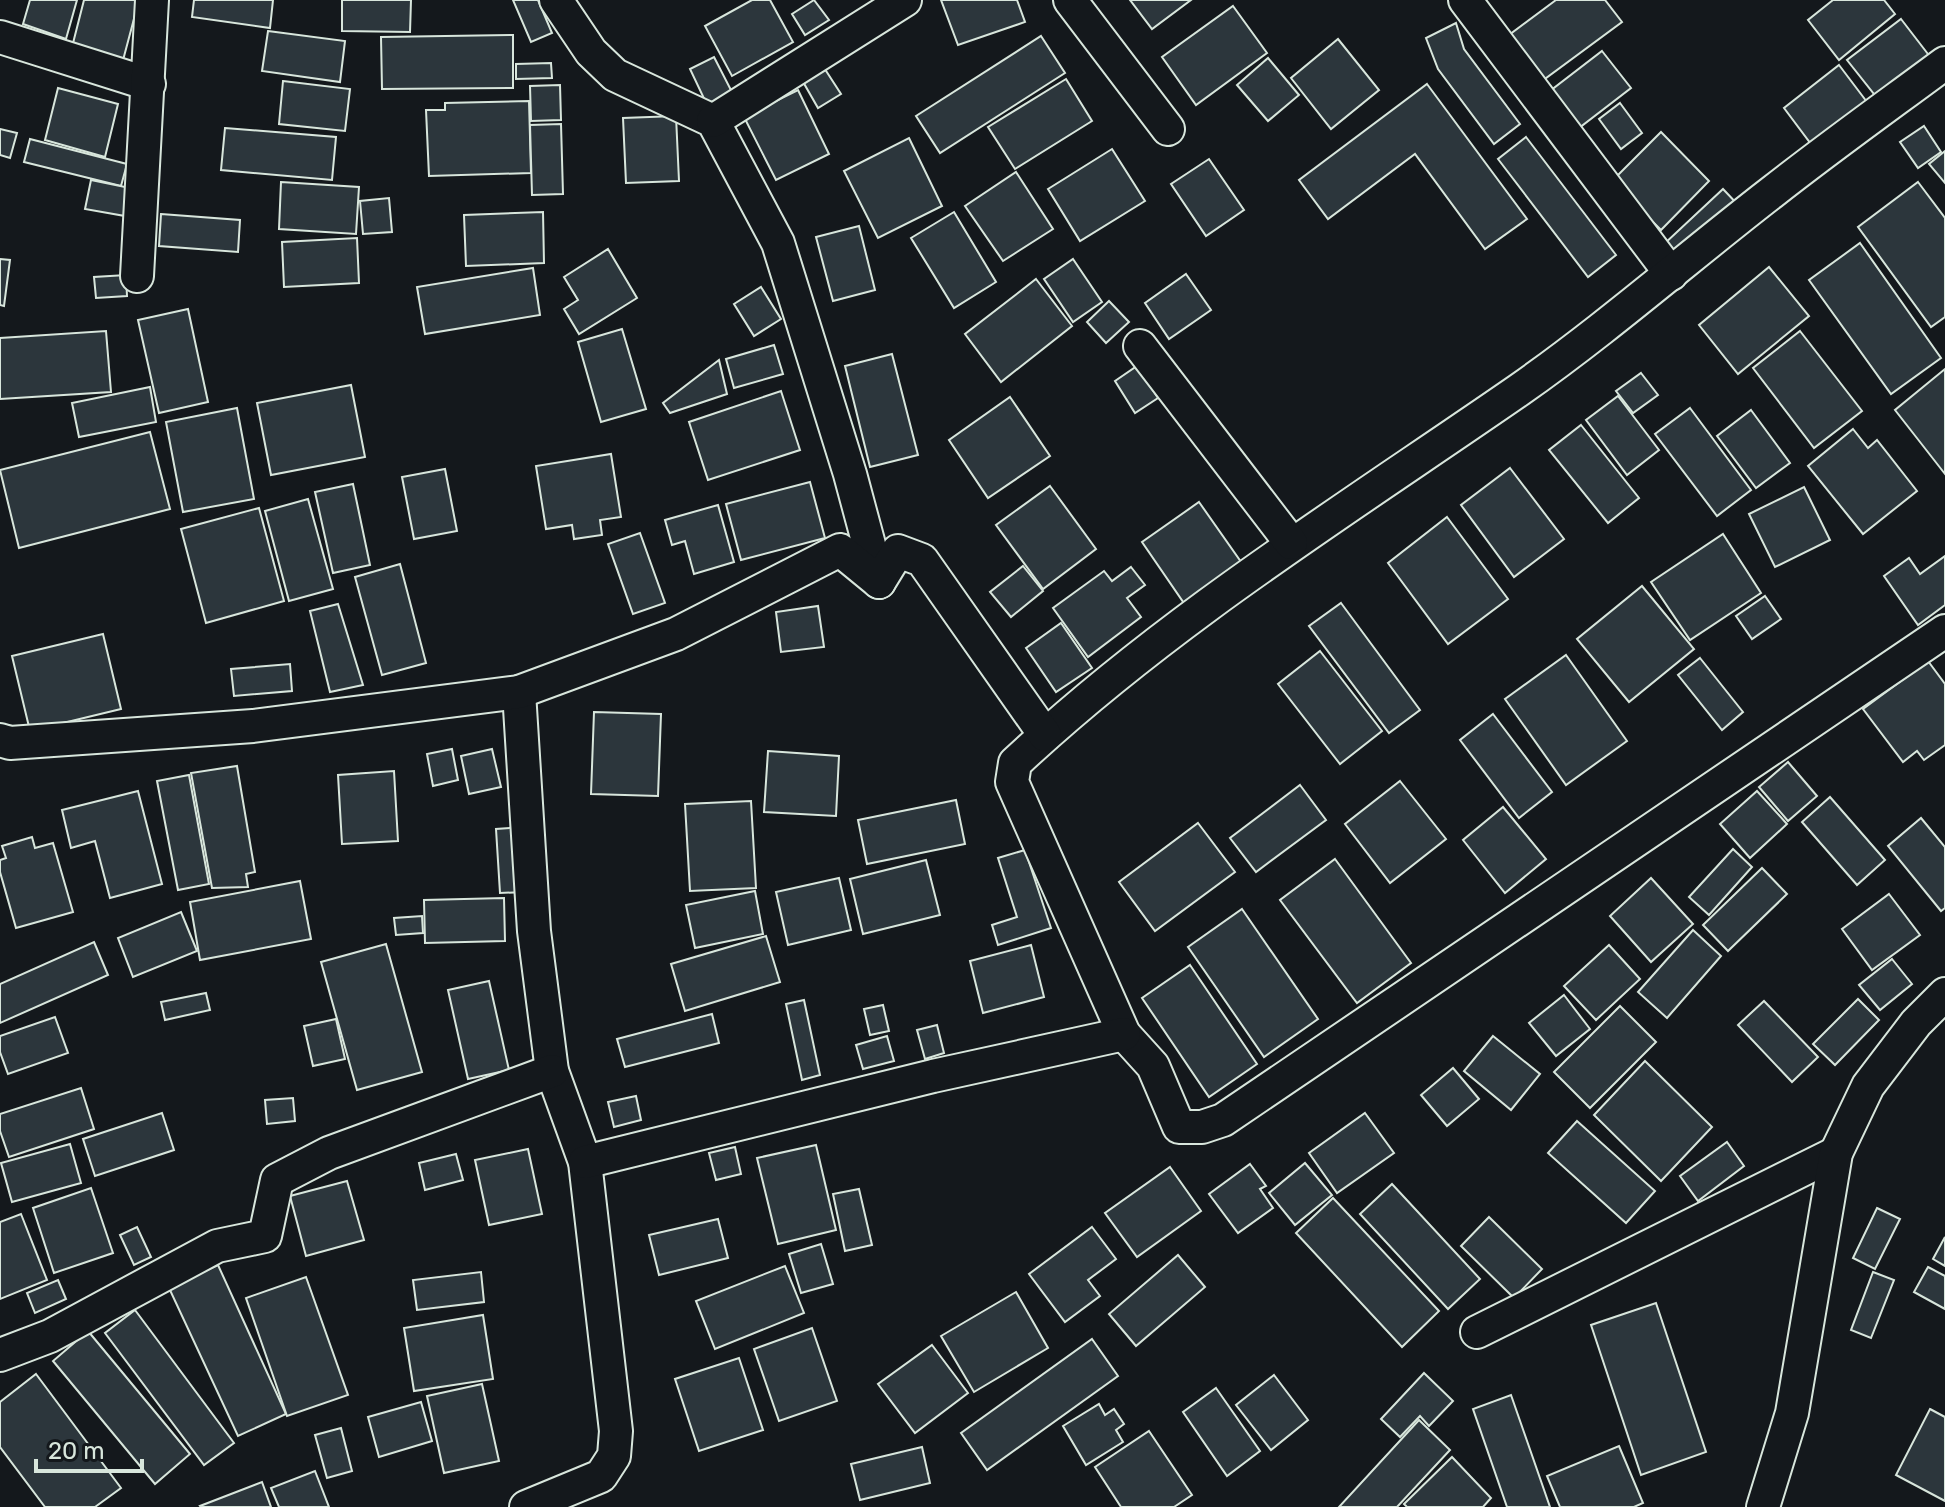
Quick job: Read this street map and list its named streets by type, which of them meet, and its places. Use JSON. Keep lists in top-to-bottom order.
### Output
{
  "scale_bar": "20 m"
}
